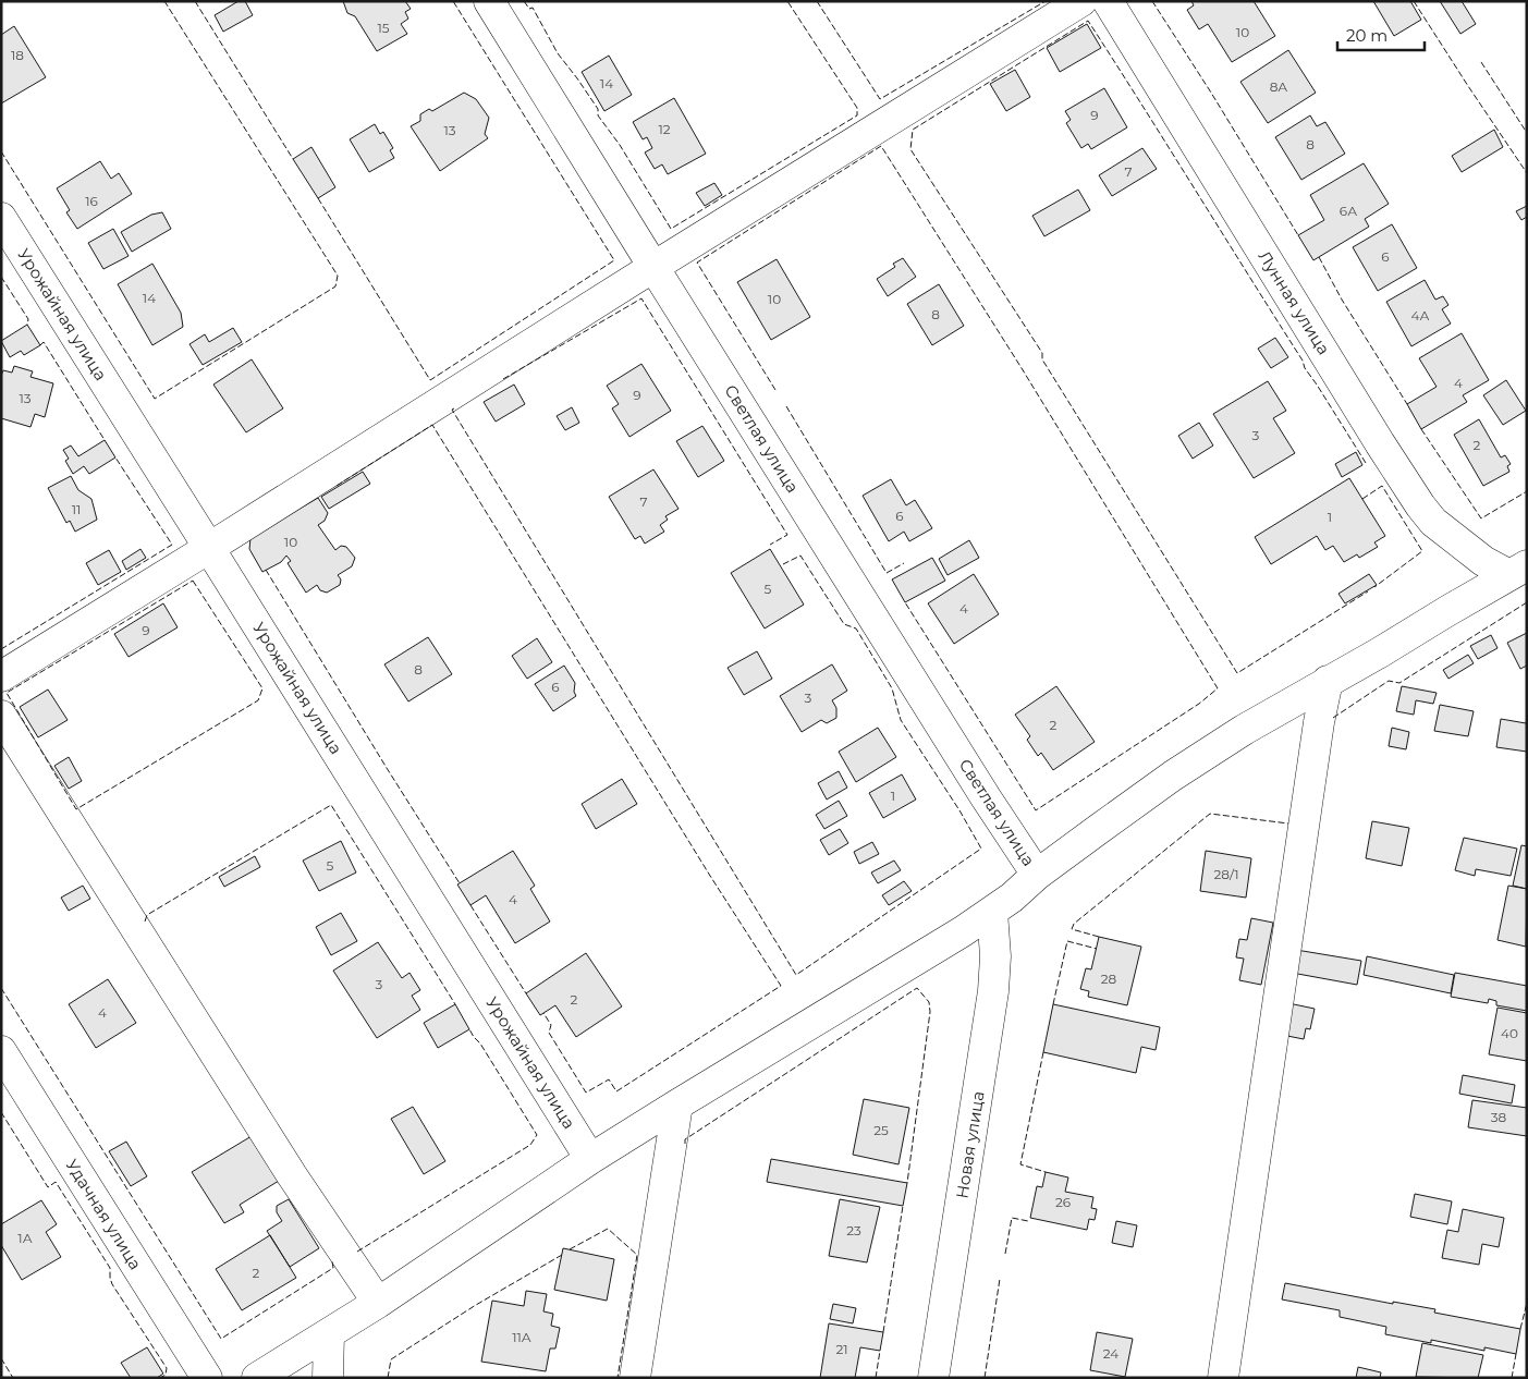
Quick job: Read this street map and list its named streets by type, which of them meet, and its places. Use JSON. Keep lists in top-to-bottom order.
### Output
{
  "streets": {
    "street": [
      "Лунная улица",
      "Урожайная улица",
      "Светлая улица",
      "Новая улица",
      "Удачная улица"
    ]
  },
  "house_numbers": [
    "15",
    "10",
    "18",
    "14",
    "8А",
    "9",
    "12",
    "13",
    "8",
    "7",
    "16",
    "6А",
    "6",
    "14",
    "10",
    "8",
    "4А",
    "4",
    "9",
    "13",
    "3",
    "2",
    "7",
    "11",
    "6",
    "1",
    "10",
    "5",
    "4",
    "9",
    "8",
    "6",
    "3",
    "2",
    "1",
    "5",
    "28/1",
    "4",
    "28",
    "3",
    "2",
    "4",
    "40",
    "38",
    "25",
    "26",
    "23",
    "1А",
    "2",
    "11А",
    "21",
    "24"
  ],
  "scale_bar": "20 m"
}
